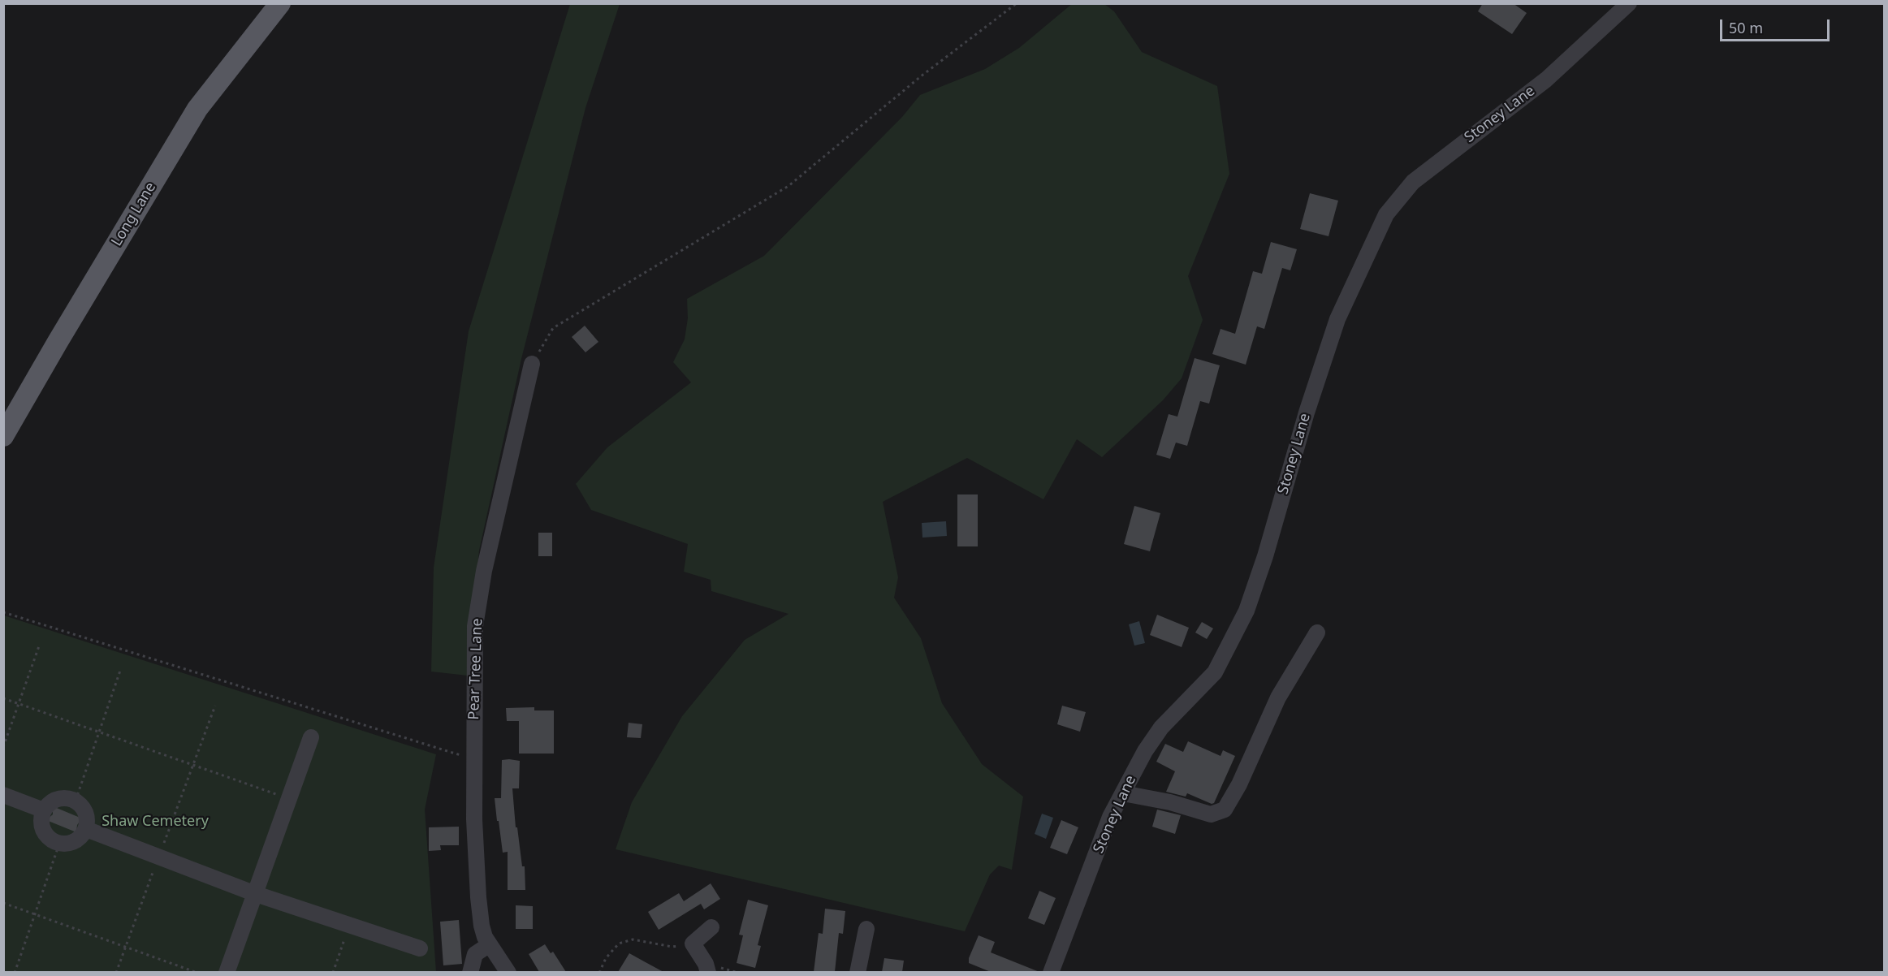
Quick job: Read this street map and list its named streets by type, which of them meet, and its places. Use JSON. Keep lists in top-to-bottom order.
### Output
{
  "streets": {
    "main road": ["Long Lane"],
    "street": ["Stoney Lane", "Pear Tree Lane"]
  },
  "parks": ["Shaw Cemetery"],
  "scale_bar": "50 m"
}
